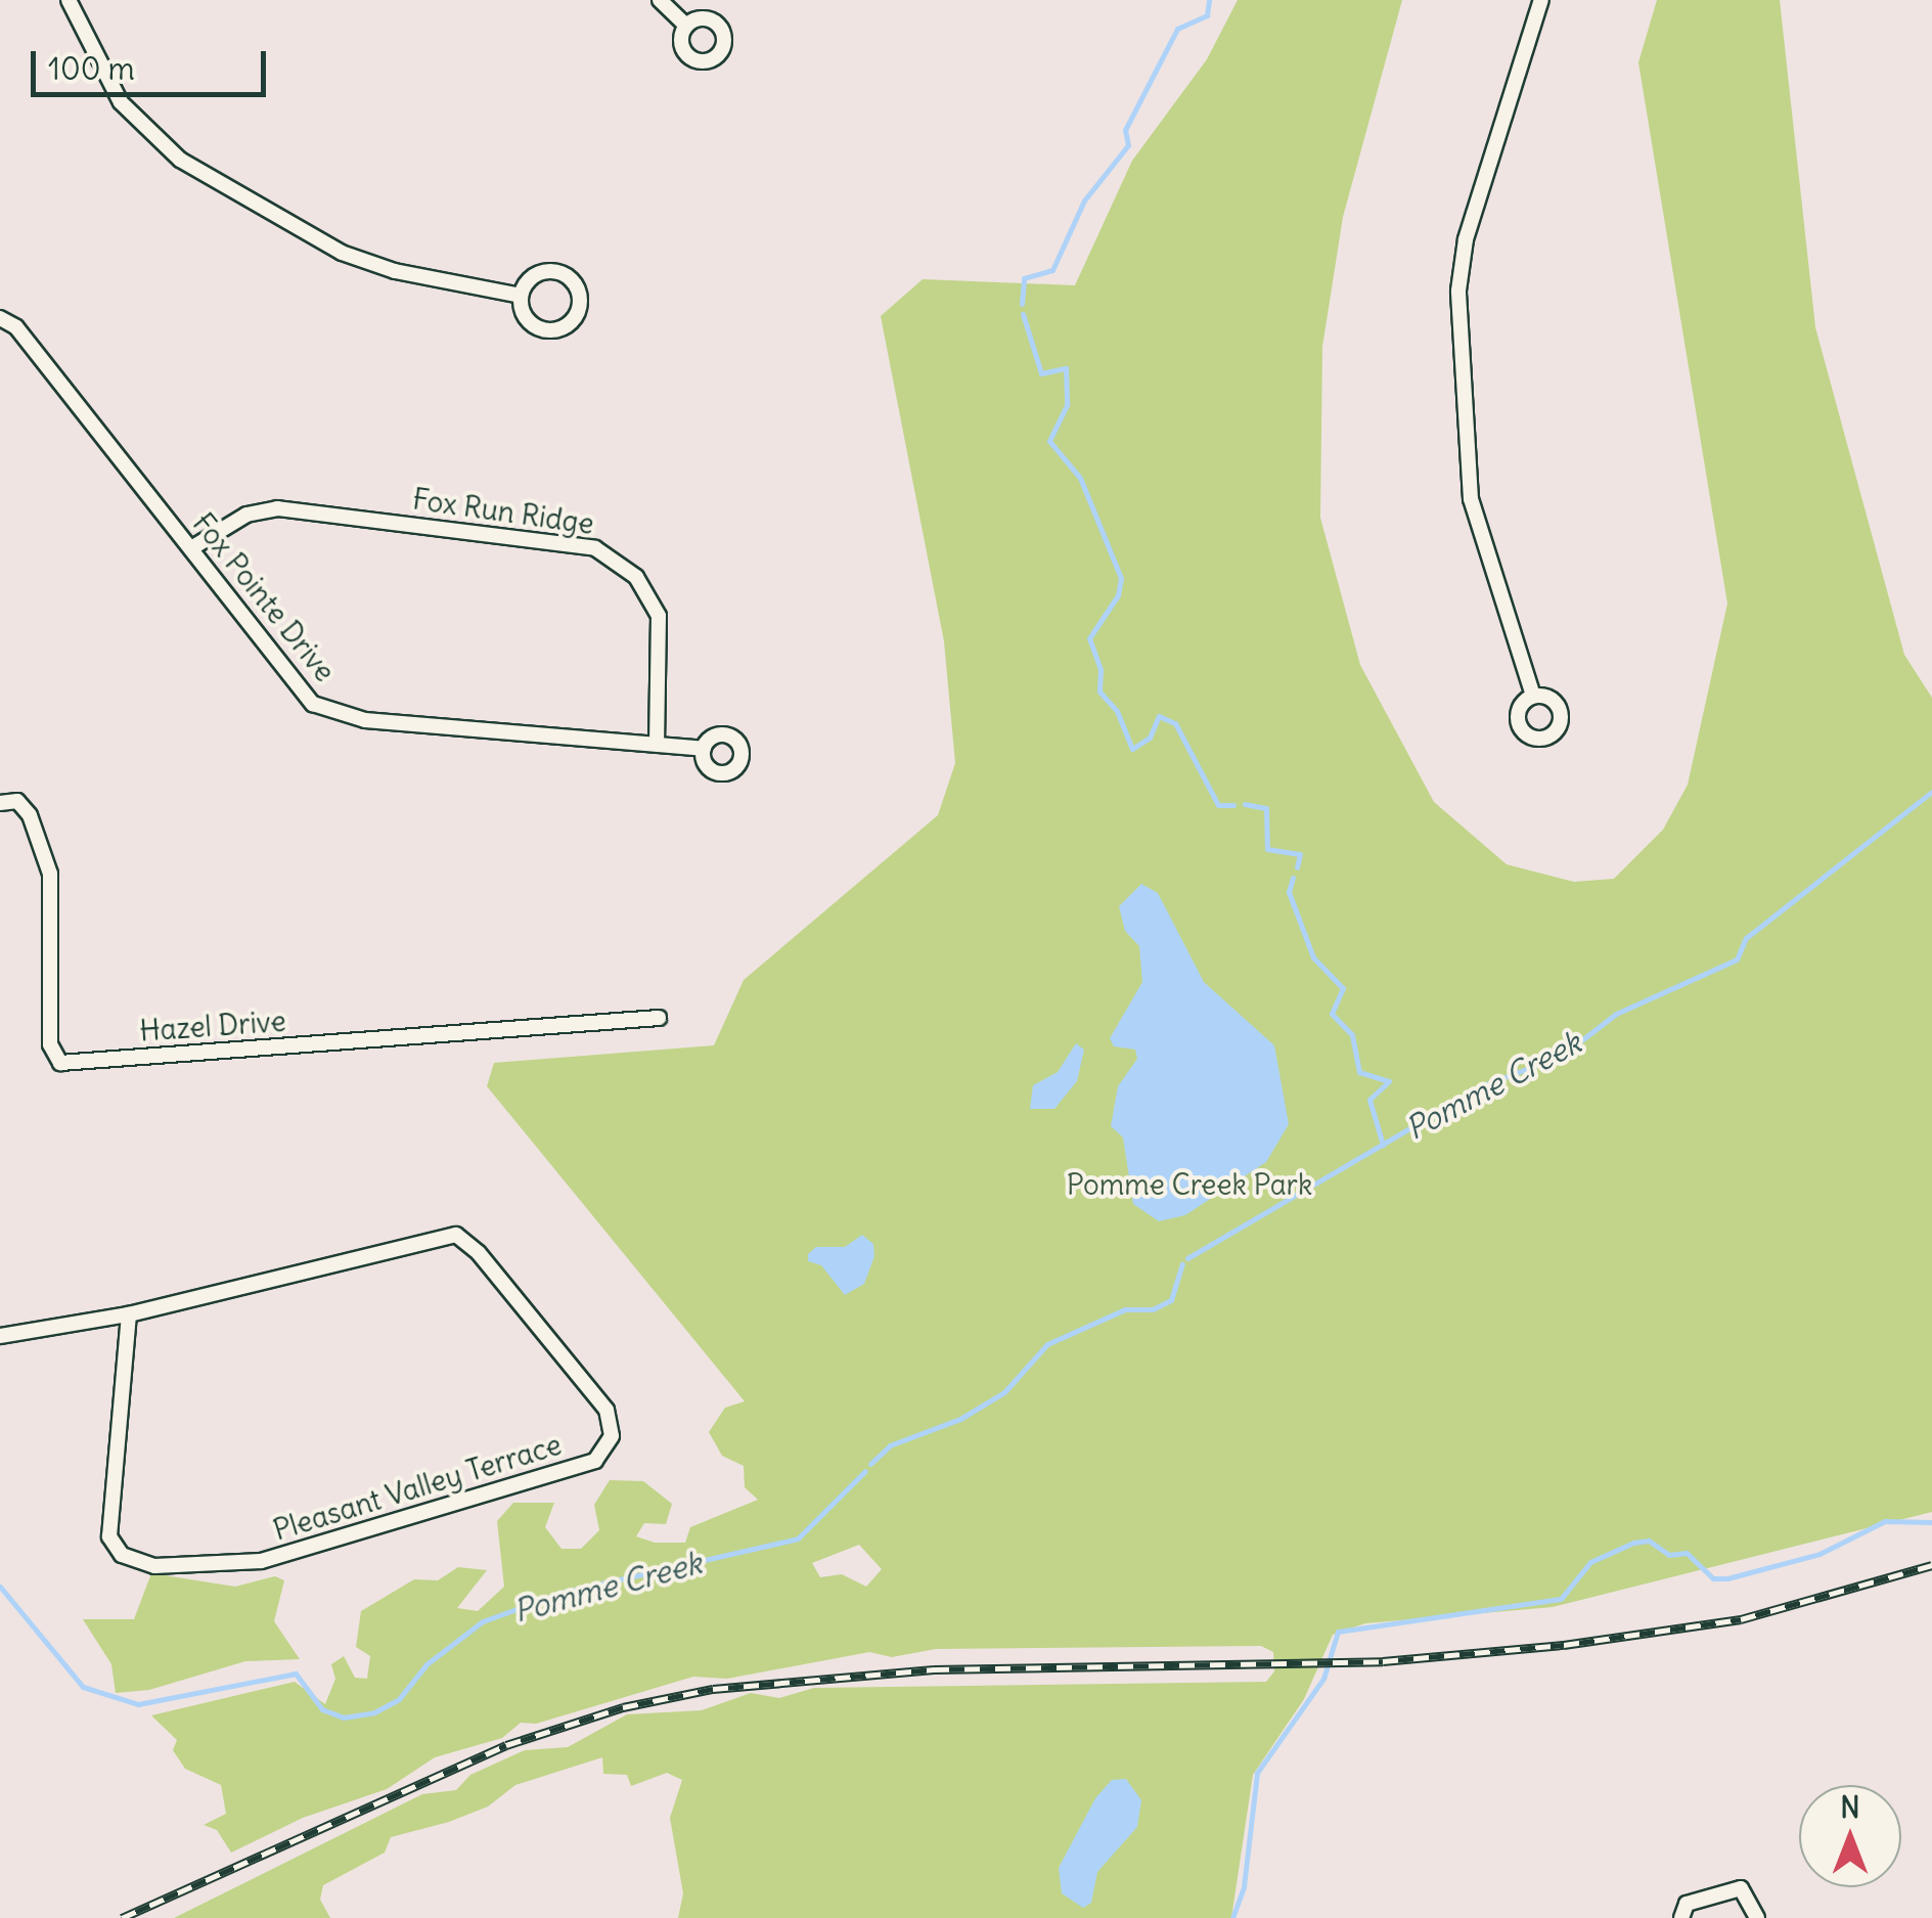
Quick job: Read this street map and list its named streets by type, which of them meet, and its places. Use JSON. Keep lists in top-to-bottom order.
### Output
{
  "streets": {
    "street": [
      "Fox Run Ridge",
      "Fox Pointe Drive",
      "Hazel Drive",
      "Pleasant Valley Terrace"
    ]
  },
  "crossings": [
    ["Fox Run Ridge", "Fox Pointe Drive"]
  ],
  "water": ["Pomme Creek"],
  "parks": ["Pomme Creek Park"],
  "scale_bar": "100 m",
  "north": "top"
}
